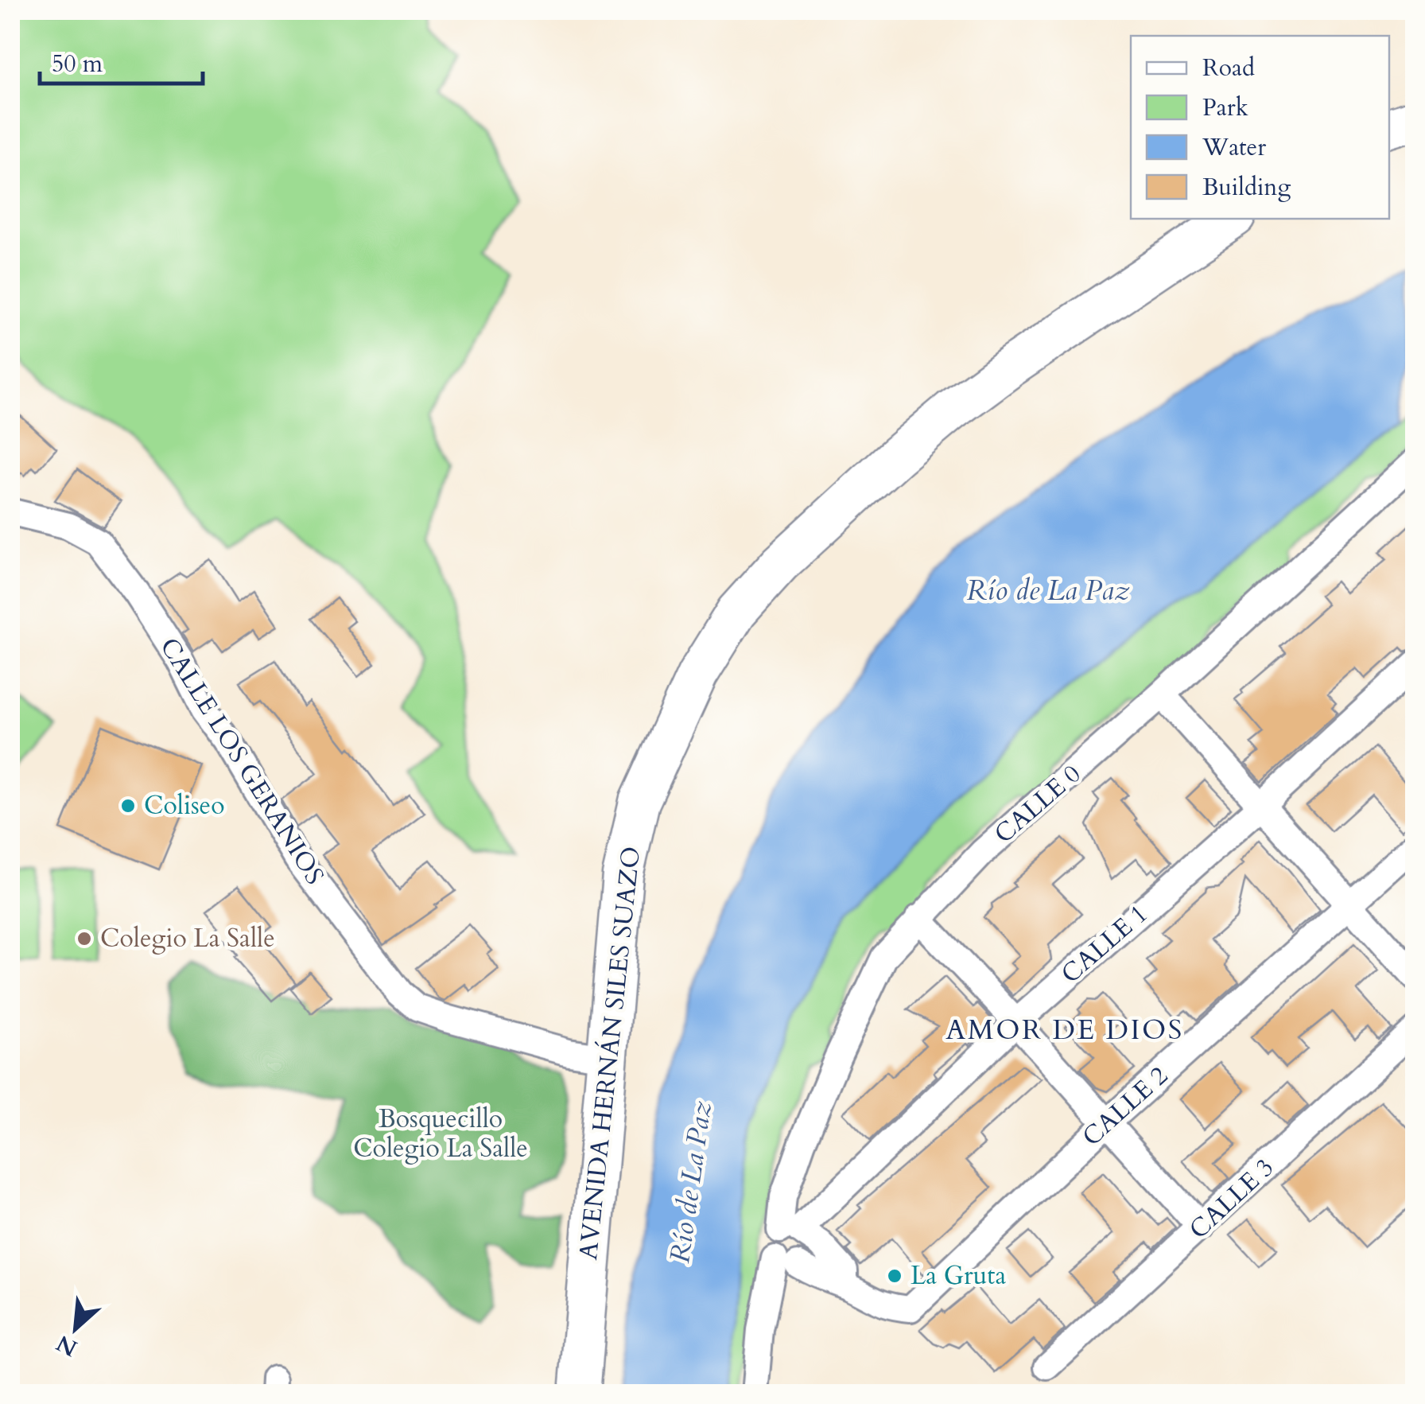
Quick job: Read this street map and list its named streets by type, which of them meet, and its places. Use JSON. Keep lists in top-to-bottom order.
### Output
{
  "streets": {
    "main road": ["AVENIDA HERNÁN SILES SUAZO"],
    "street": [
      "CALLE LOS GERANIOS",
      "CALLE 0",
      "CALLE 1",
      "CALLE 2",
      "CALLE 3"
    ]
  },
  "crossings": [
    ["CALLE LOS GERANIOS", "AVENIDA HERNÁN SILES SUAZO"],
    ["CALLE 0", "CALLE 1"]
  ],
  "districts": ["AMOR DE DIOS"],
  "water": ["Río de La Paz"],
  "parks": ["Bosquecillo Colegio La Salle"],
  "places": ["Coliseo", "Colegio La Salle", "La Gruta"],
  "legend": [
    "Road",
    "Park",
    "Water",
    "Building"
  ],
  "scale_bar": "50 m",
  "north": "bottom left"
}
